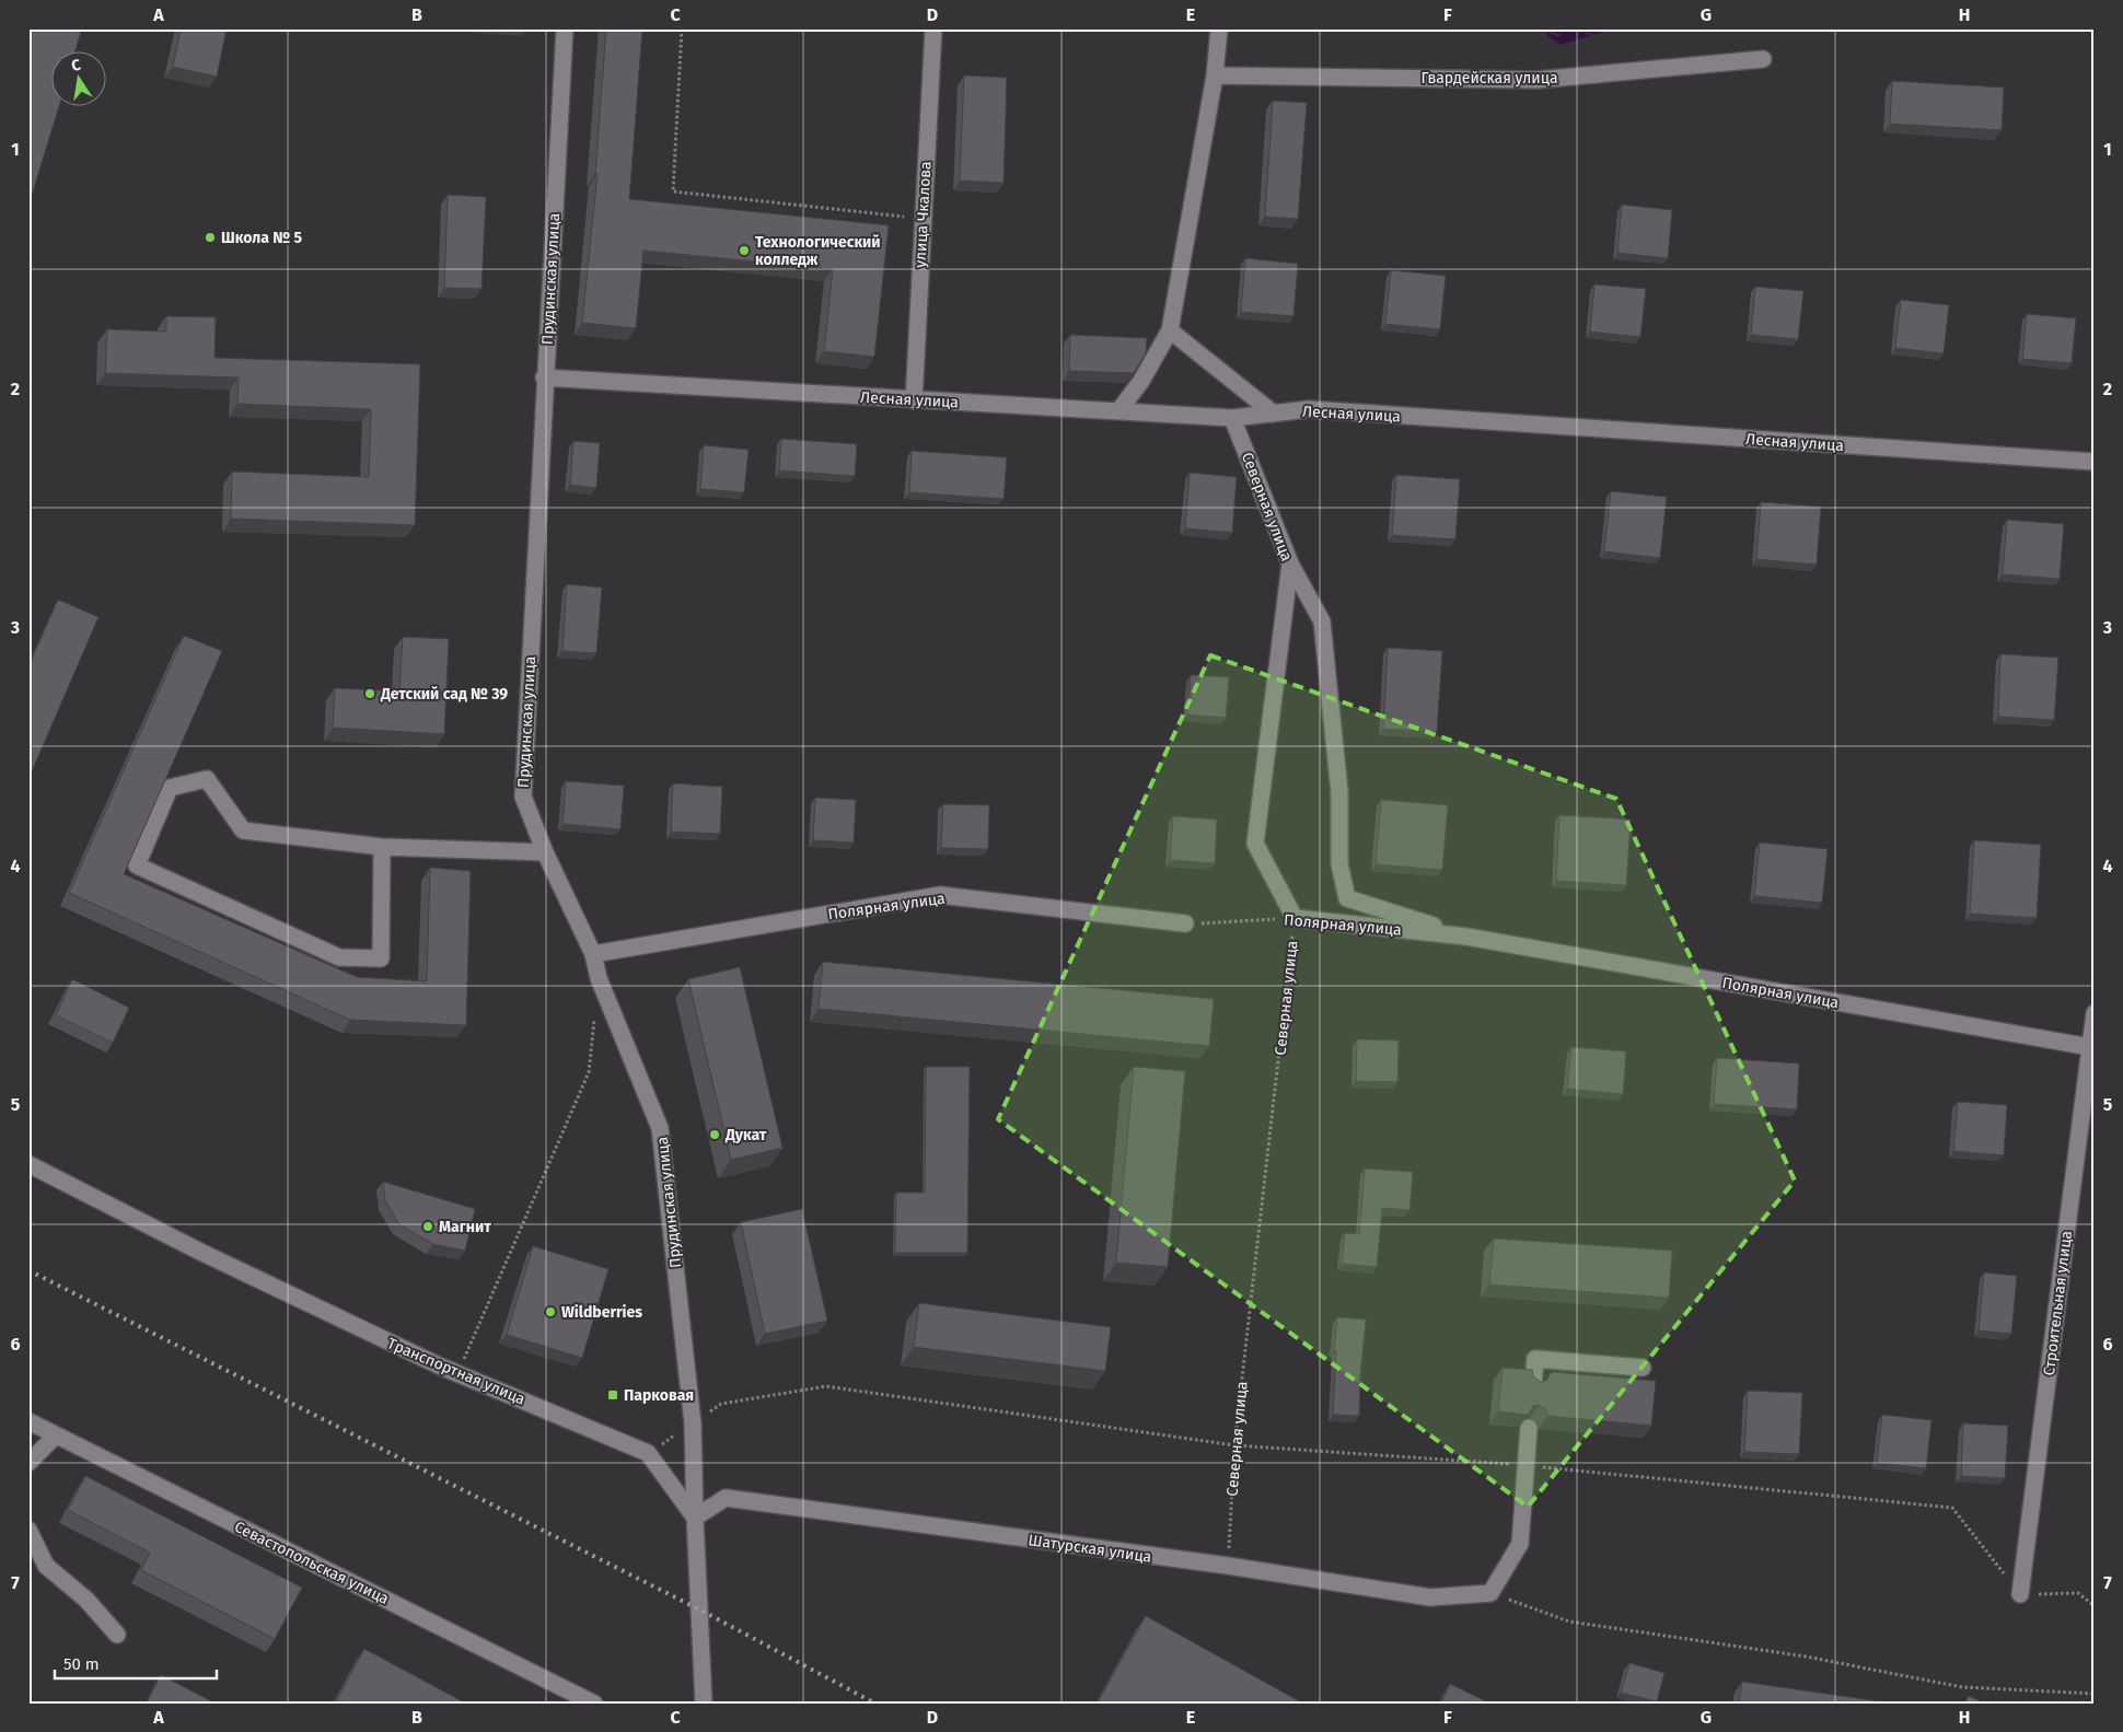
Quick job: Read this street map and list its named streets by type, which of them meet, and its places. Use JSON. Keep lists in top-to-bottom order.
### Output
{
  "streets": {
    "street": [
      "Гвардейская улица",
      "улица Чкалова",
      "Прудинская улица",
      "Лесная улица",
      "Северная улица",
      "Полярная улица",
      "Строительная улица",
      "Транспортная улица",
      "Шатурская улица",
      "Севастопольская улица"
    ]
  },
  "crossings": [
    ["улица Чкалова", "Лесная улица"],
    ["Прудинская улица", "Лесная улица"],
    ["Прудинская улица", "Полярная улица"],
    ["Прудинская улица", "Шатурская улица"],
    ["Лесная улица", "Северная улица"],
    ["Северная улица", "Полярная улица"],
    ["Северная улица", "Шатурская улица"],
    ["Полярная улица", "Строительная улица"]
  ],
  "places": {
    "other": [
      "Школа № 5",
      "Технологический колледж",
      "Детский сад № 39",
      "Дукат",
      "Магнит",
      "Wildberries"
    ],
    "transit": ["Парковая"]
  },
  "scale_bar": "50 m",
  "north": "top",
  "grid": {
    "columns": [
      "A",
      "B",
      "C",
      "D",
      "E",
      "F",
      "G",
      "H"
    ],
    "rows": [
      "1",
      "2",
      "3",
      "4",
      "5",
      "6",
      "7"
    ]
  }
}
